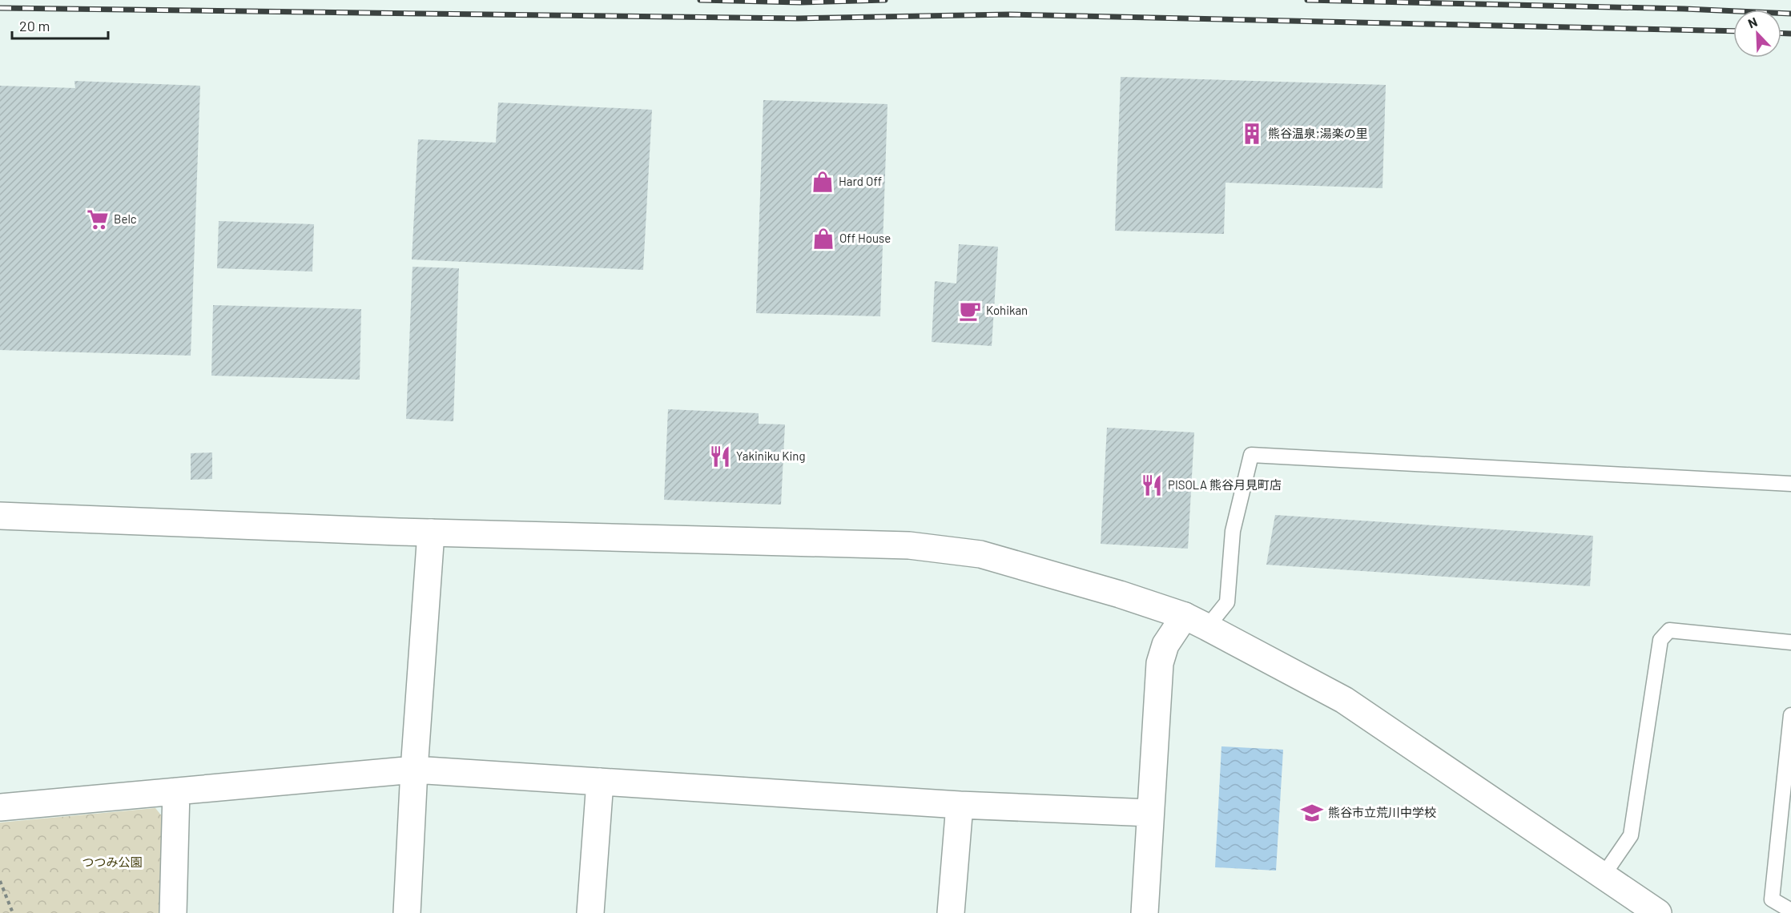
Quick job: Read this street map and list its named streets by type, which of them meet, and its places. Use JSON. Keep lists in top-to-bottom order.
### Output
{
  "parks": ["つつみ公園"],
  "places": {
    "building": ["熊谷温泉;湯楽の里"],
    "shop": ["Hard Off", "Off House"],
    "supermarket": ["Belc"],
    "cafe": ["Kohikan"],
    "restaurant": ["Yakiniku King", "PISOLA 熊谷月見町店"],
    "school or university": ["熊谷市立荒川中学校"]
  },
  "scale_bar": "20 m",
  "north": "top left"
}
